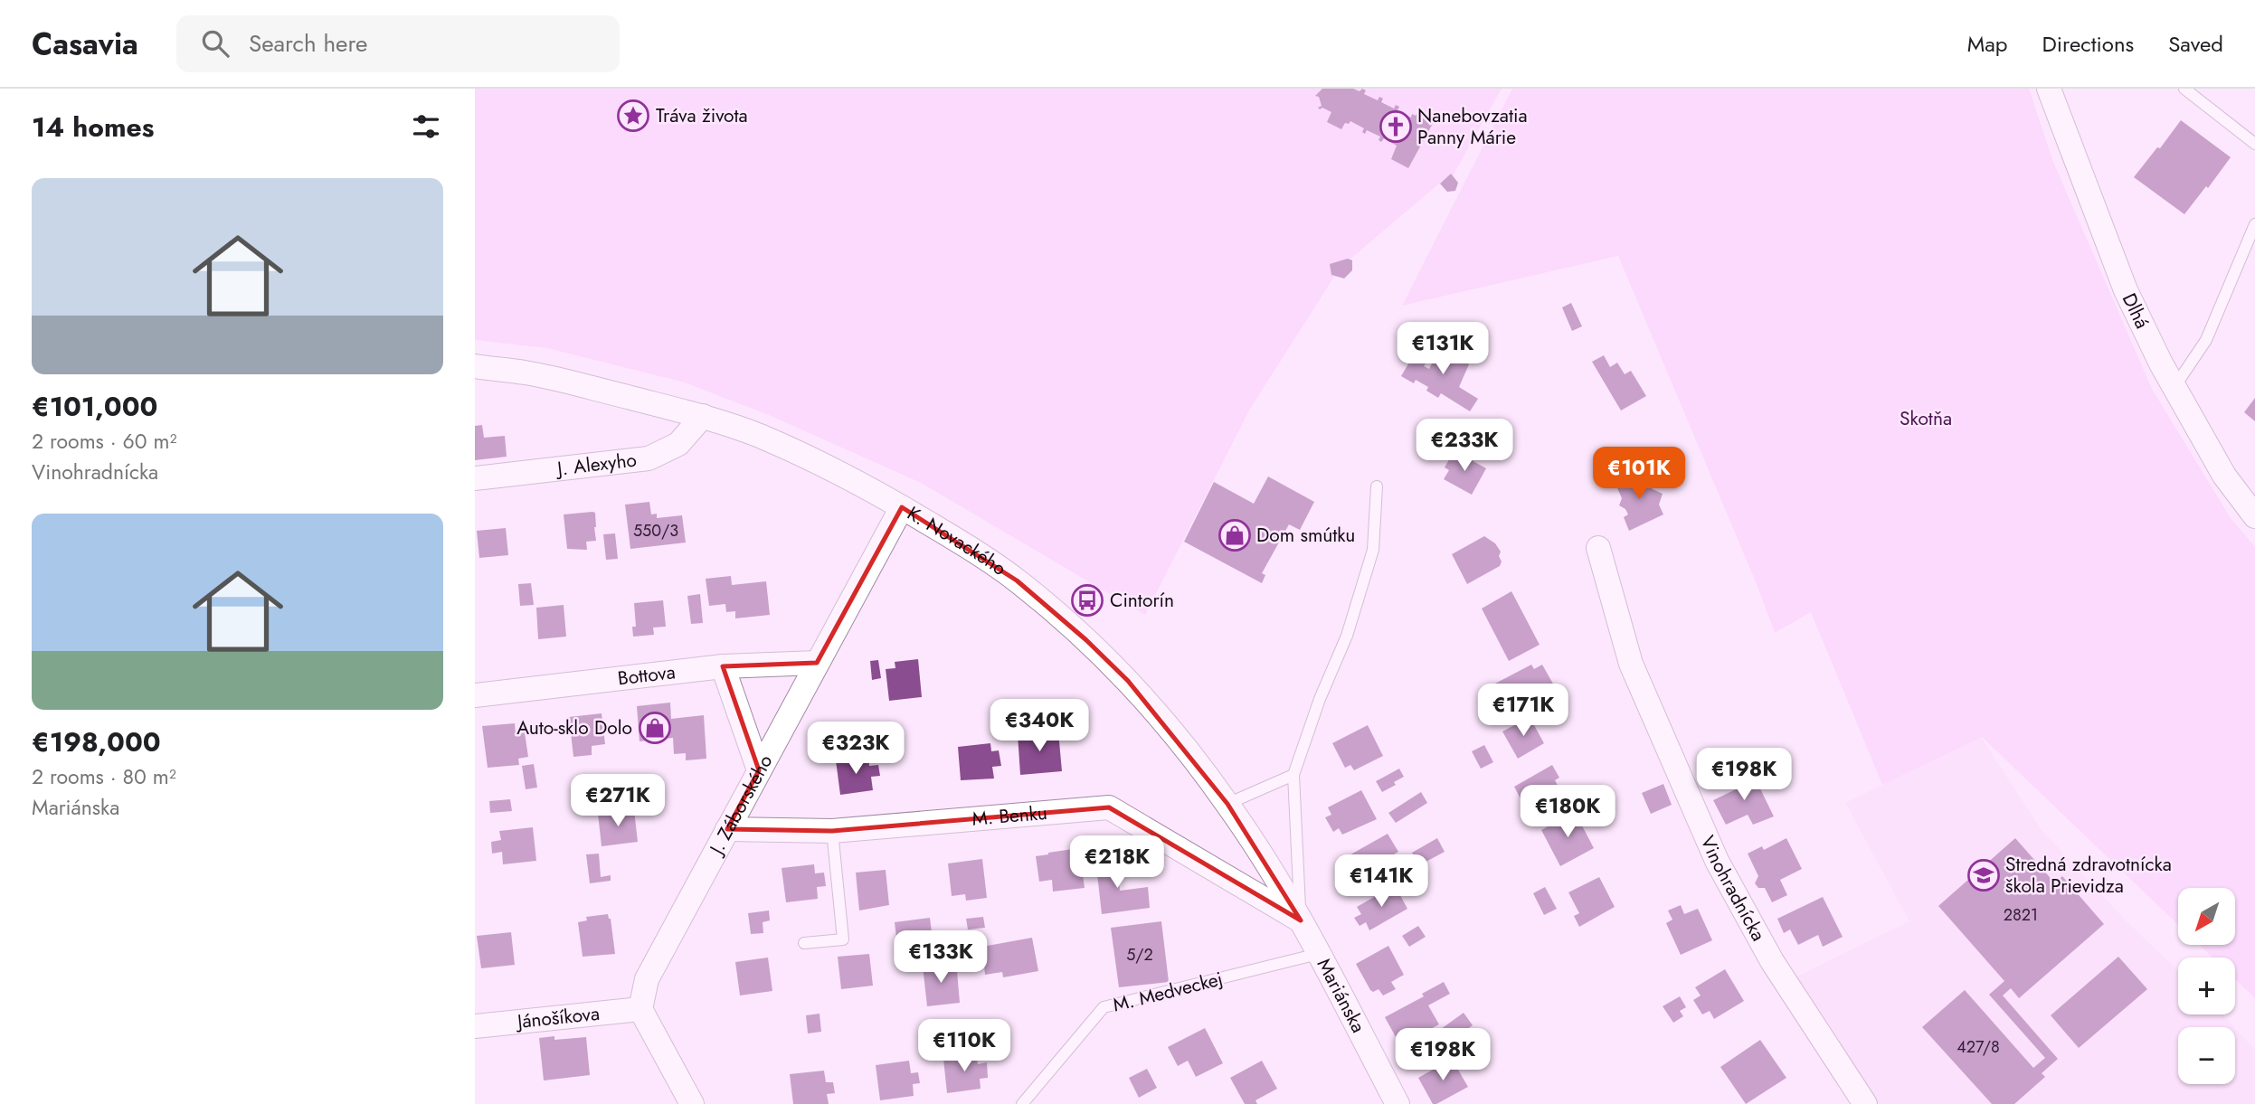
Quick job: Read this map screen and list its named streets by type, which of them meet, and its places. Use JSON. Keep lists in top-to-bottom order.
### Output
{
  "streets": {
    "street": [
      "Dlhá",
      "J. Alexyho",
      "K. Novackého",
      "Bottova",
      "J. Záborského",
      "M. Benku",
      "Vinohradnícka",
      "Mariánska",
      "Jánošíkova"
    ],
    "lane": ["M. Medveckej"]
  },
  "crossings": [
    ["J. Alexyho", "K. Novackého"],
    ["K. Novackého", "J. Záborského"],
    ["K. Novackého", "M. Benku"],
    ["K. Novackého", "Mariánska"],
    ["Bottova", "J. Záborského"],
    ["J. Záborského", "M. Benku"],
    ["J. Záborského", "Jánošíkova"],
    ["M. Benku", "Mariánska"],
    ["M. Medveckej", "Mariánska"]
  ],
  "parks": ["Skotňa"],
  "places": {
    "place": ["Tráva života"],
    "church": ["Nanebovzatia Panny Márie"],
    "shop": ["Dom smútku", "Auto-sklo Dolo"],
    "bus stop": ["Cintorín"],
    "school or university": ["Stredná zdravotnícka škola Prievidza"]
  },
  "house_numbers": [
    "550/3",
    "2821",
    "5/2",
    "427/8"
  ],
  "north": "bottom left",
  "page": {
    "header": "Casavia",
    "search": "Search here",
    "nav": ["Map", "Directions", "Saved"],
    "heading": "14 homes",
    "list": [
      {
        "name": "€101,000",
        "note": "2 rooms · 60 m² · Vinohradnícka"
      },
      {
        "name": "€198,000",
        "note": "2 rooms · 80 m² · Mariánska"
      }
    ],
    "price": [
      "€131K",
      "€233K",
      "€101K",
      "€171K",
      "€340K",
      "€323K",
      "€198K",
      "€271K",
      "€180K",
      "€218K",
      "€141K",
      "€133K",
      "€110K",
      "€198K"
    ],
    "map_buttons": ["+", "−"]
  }
}
